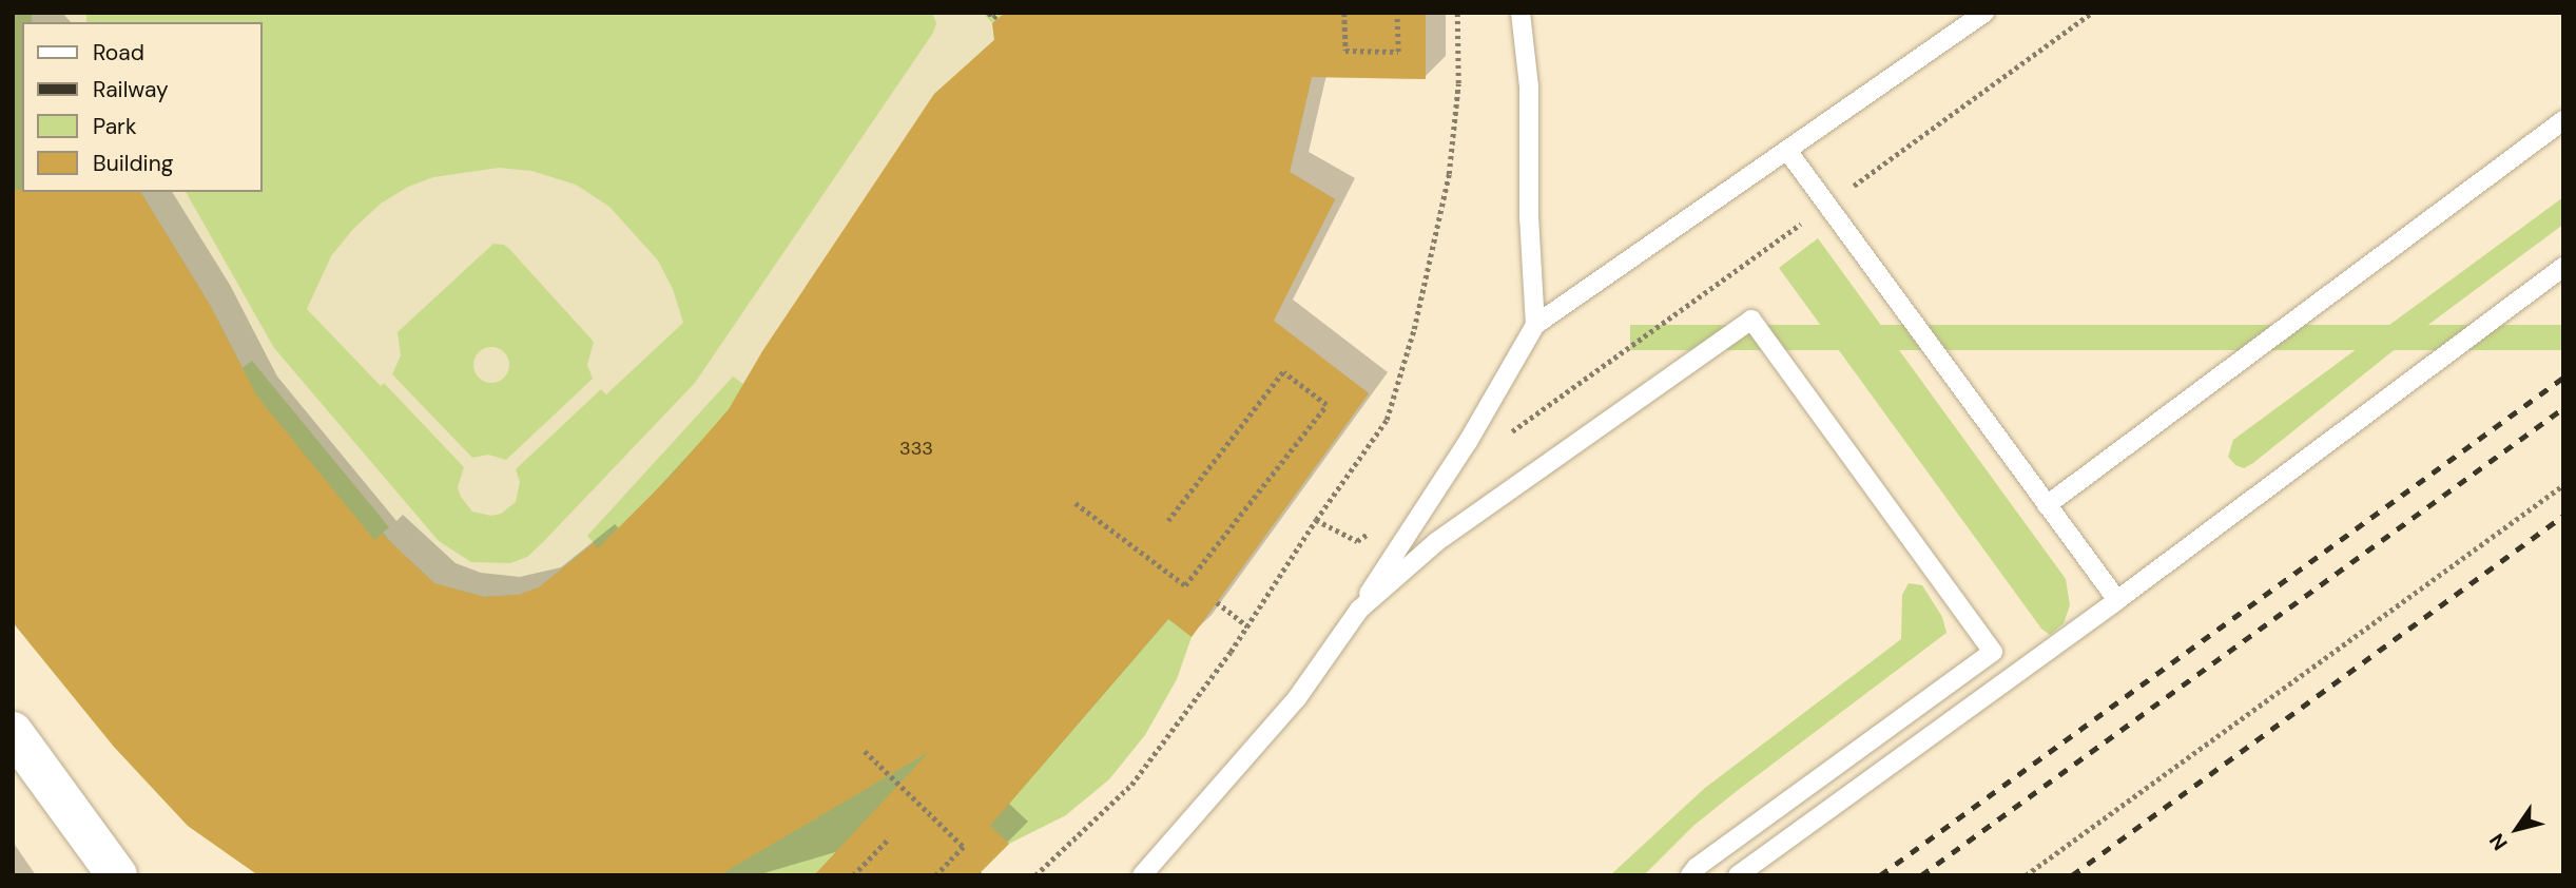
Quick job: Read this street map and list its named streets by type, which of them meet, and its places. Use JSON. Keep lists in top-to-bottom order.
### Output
{
  "house_numbers": ["333"],
  "legend": [
    "Road",
    "Railway",
    "Park",
    "Building"
  ],
  "north": "bottom left"
}
